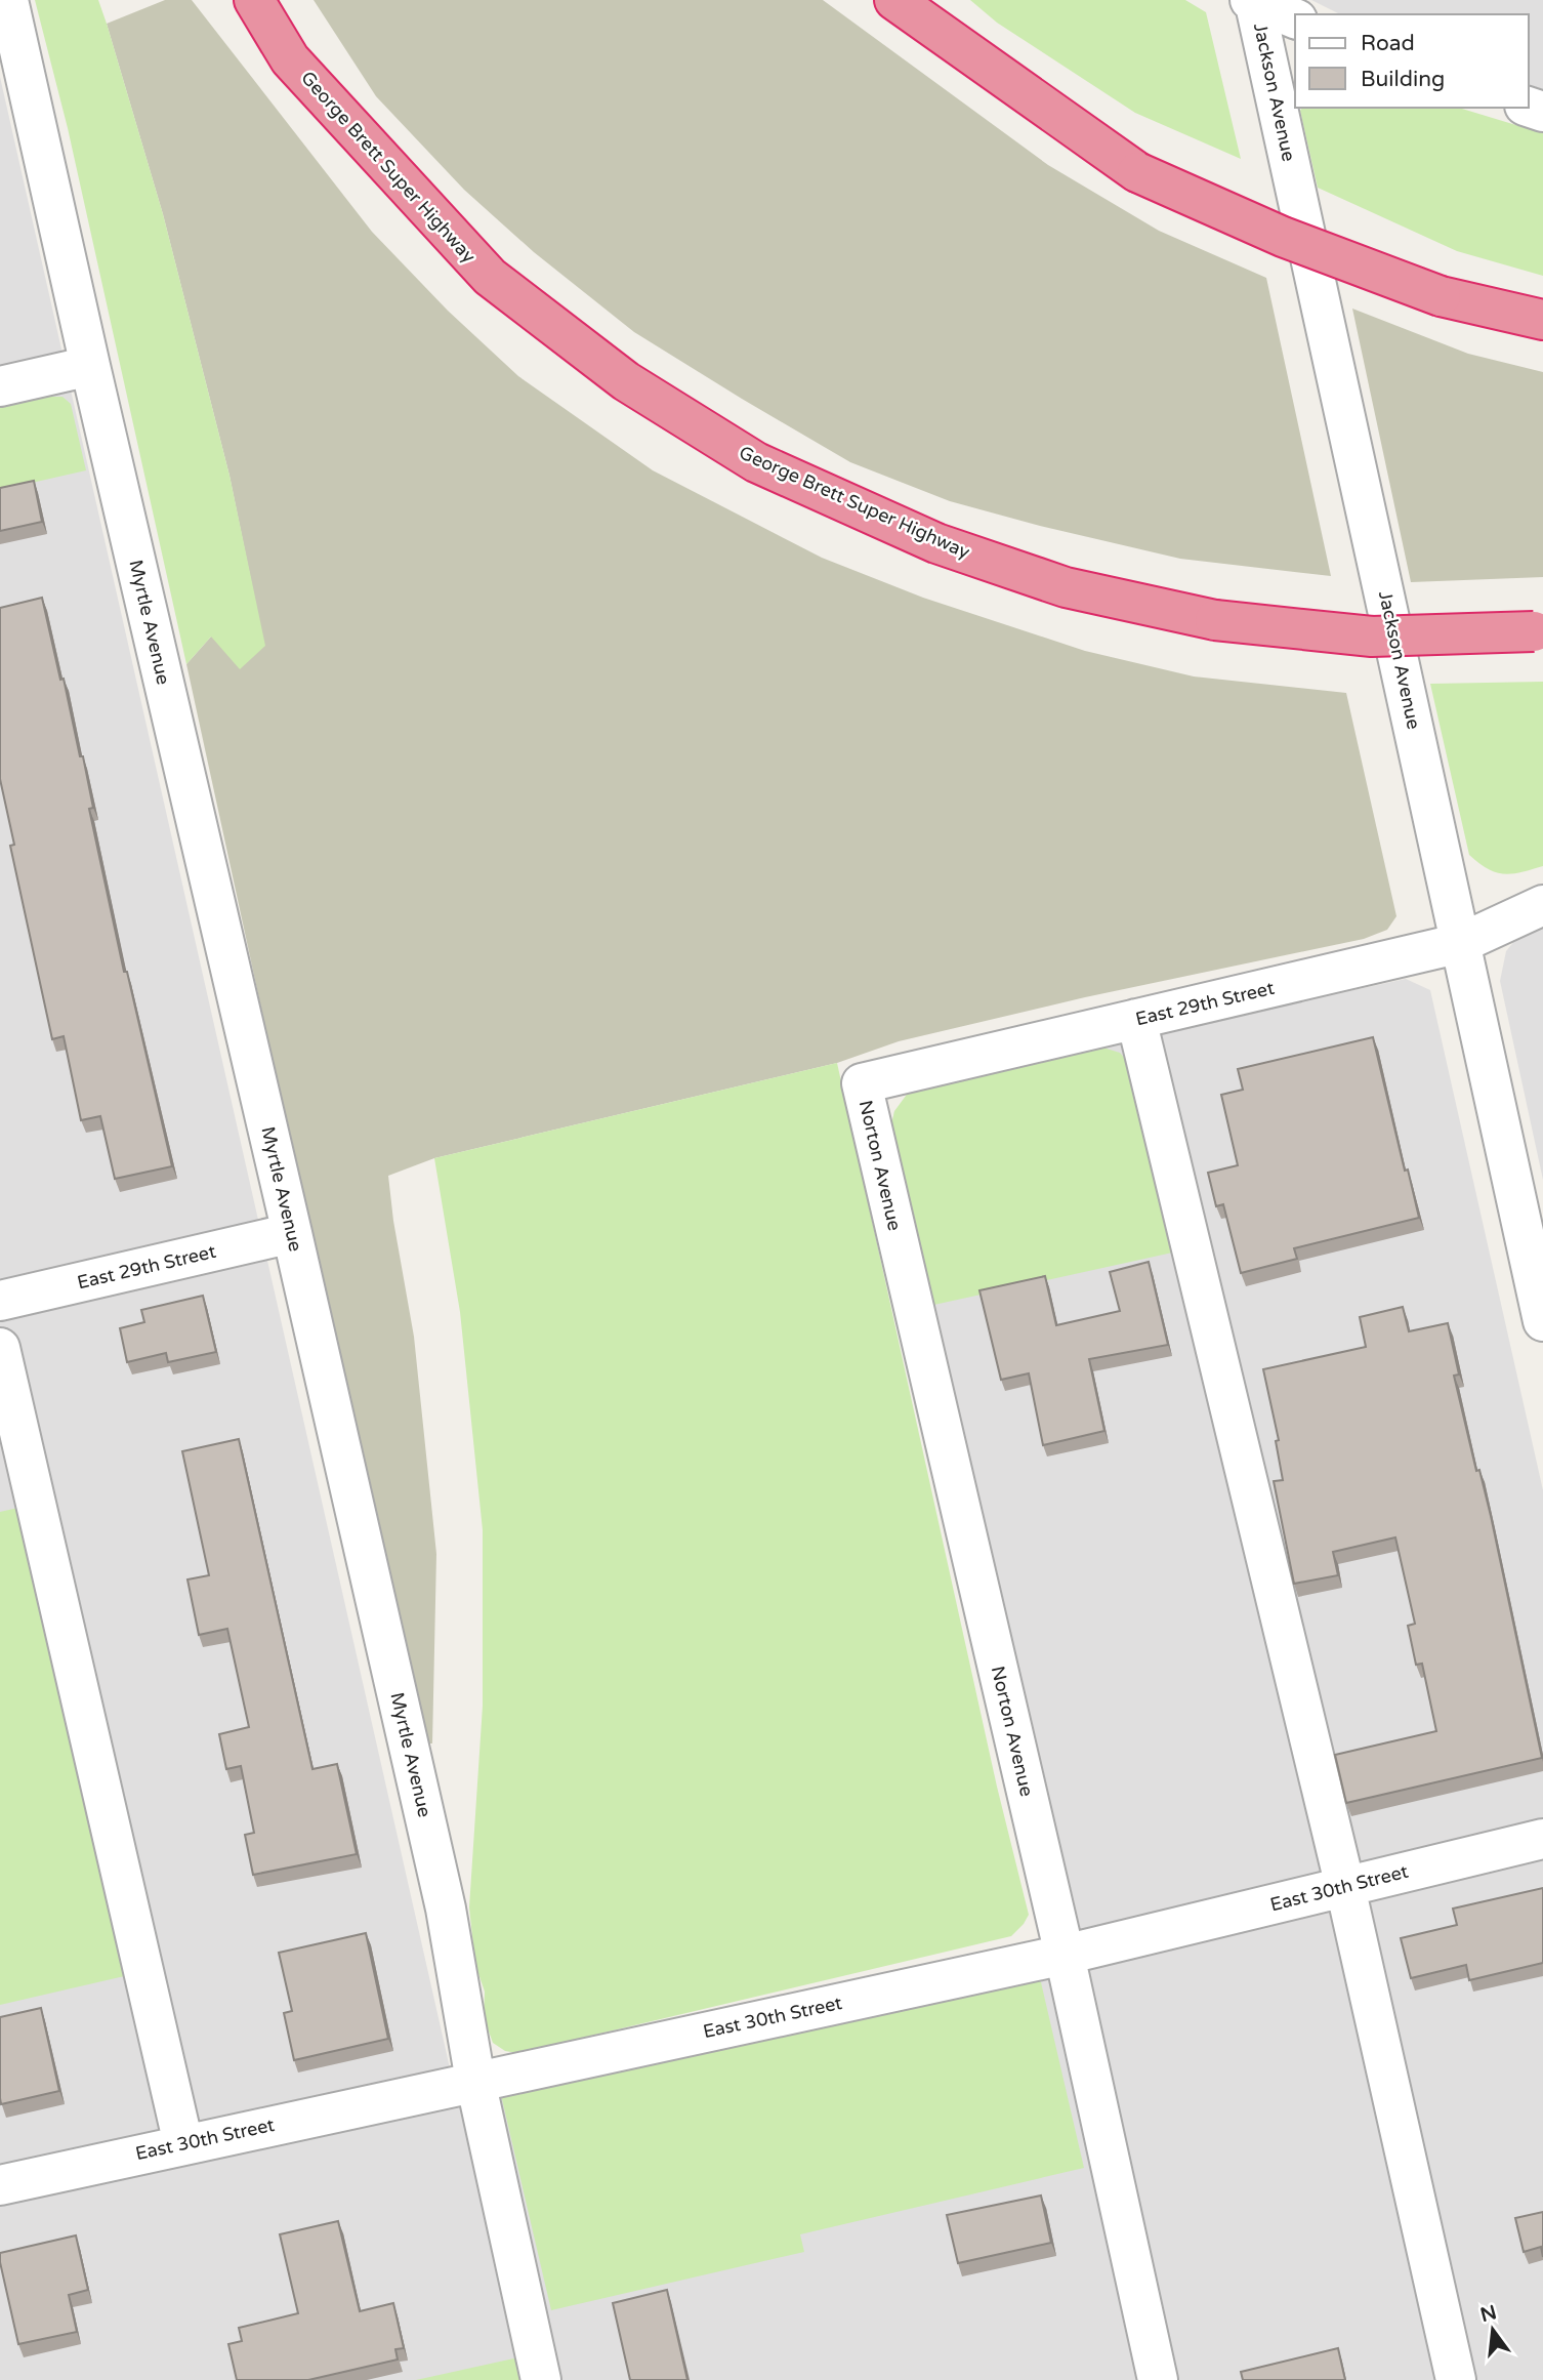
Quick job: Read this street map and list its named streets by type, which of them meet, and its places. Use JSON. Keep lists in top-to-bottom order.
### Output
{
  "streets": {
    "highway": ["George Brett Super Highway"],
    "street": [
      "Jackson Avenue",
      "Myrtle Avenue",
      "East 29th Street",
      "Norton Avenue",
      "East 30th Street"
    ]
  },
  "crossings": [
    ["Jackson Avenue", "East 29th Street"],
    ["Myrtle Avenue", "East 29th Street"],
    ["Myrtle Avenue", "East 30th Street"],
    ["East 29th Street", "Norton Avenue"],
    ["Norton Avenue", "East 30th Street"]
  ],
  "legend": ["Road", "Building"],
  "north": "top"
}
